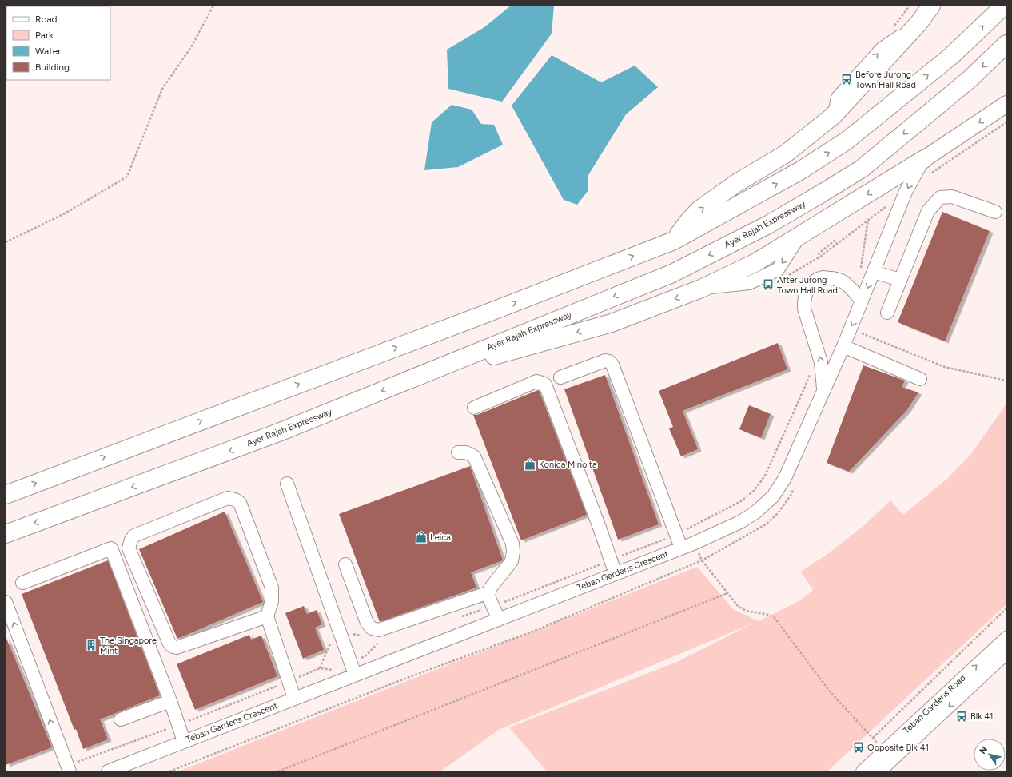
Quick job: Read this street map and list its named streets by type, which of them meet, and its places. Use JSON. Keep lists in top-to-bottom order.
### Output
{
  "streets": {
    "highway": ["Ayer Rajah Expressway"],
    "street": ["Teban Gardens Crescent", "Teban Gardens Road"]
  },
  "places": {
    "bus stop": [
      "Before Jurong Town Hall Road",
      "After Jurong Town Hall Road",
      "Blk 41",
      "Opposite Blk 41"
    ],
    "shop": ["Konica Minolta", "Leica"],
    "building": ["The Singapore Mint"]
  },
  "legend": [
    "Road",
    "Park",
    "Water",
    "Building"
  ],
  "north": "top left"
}
